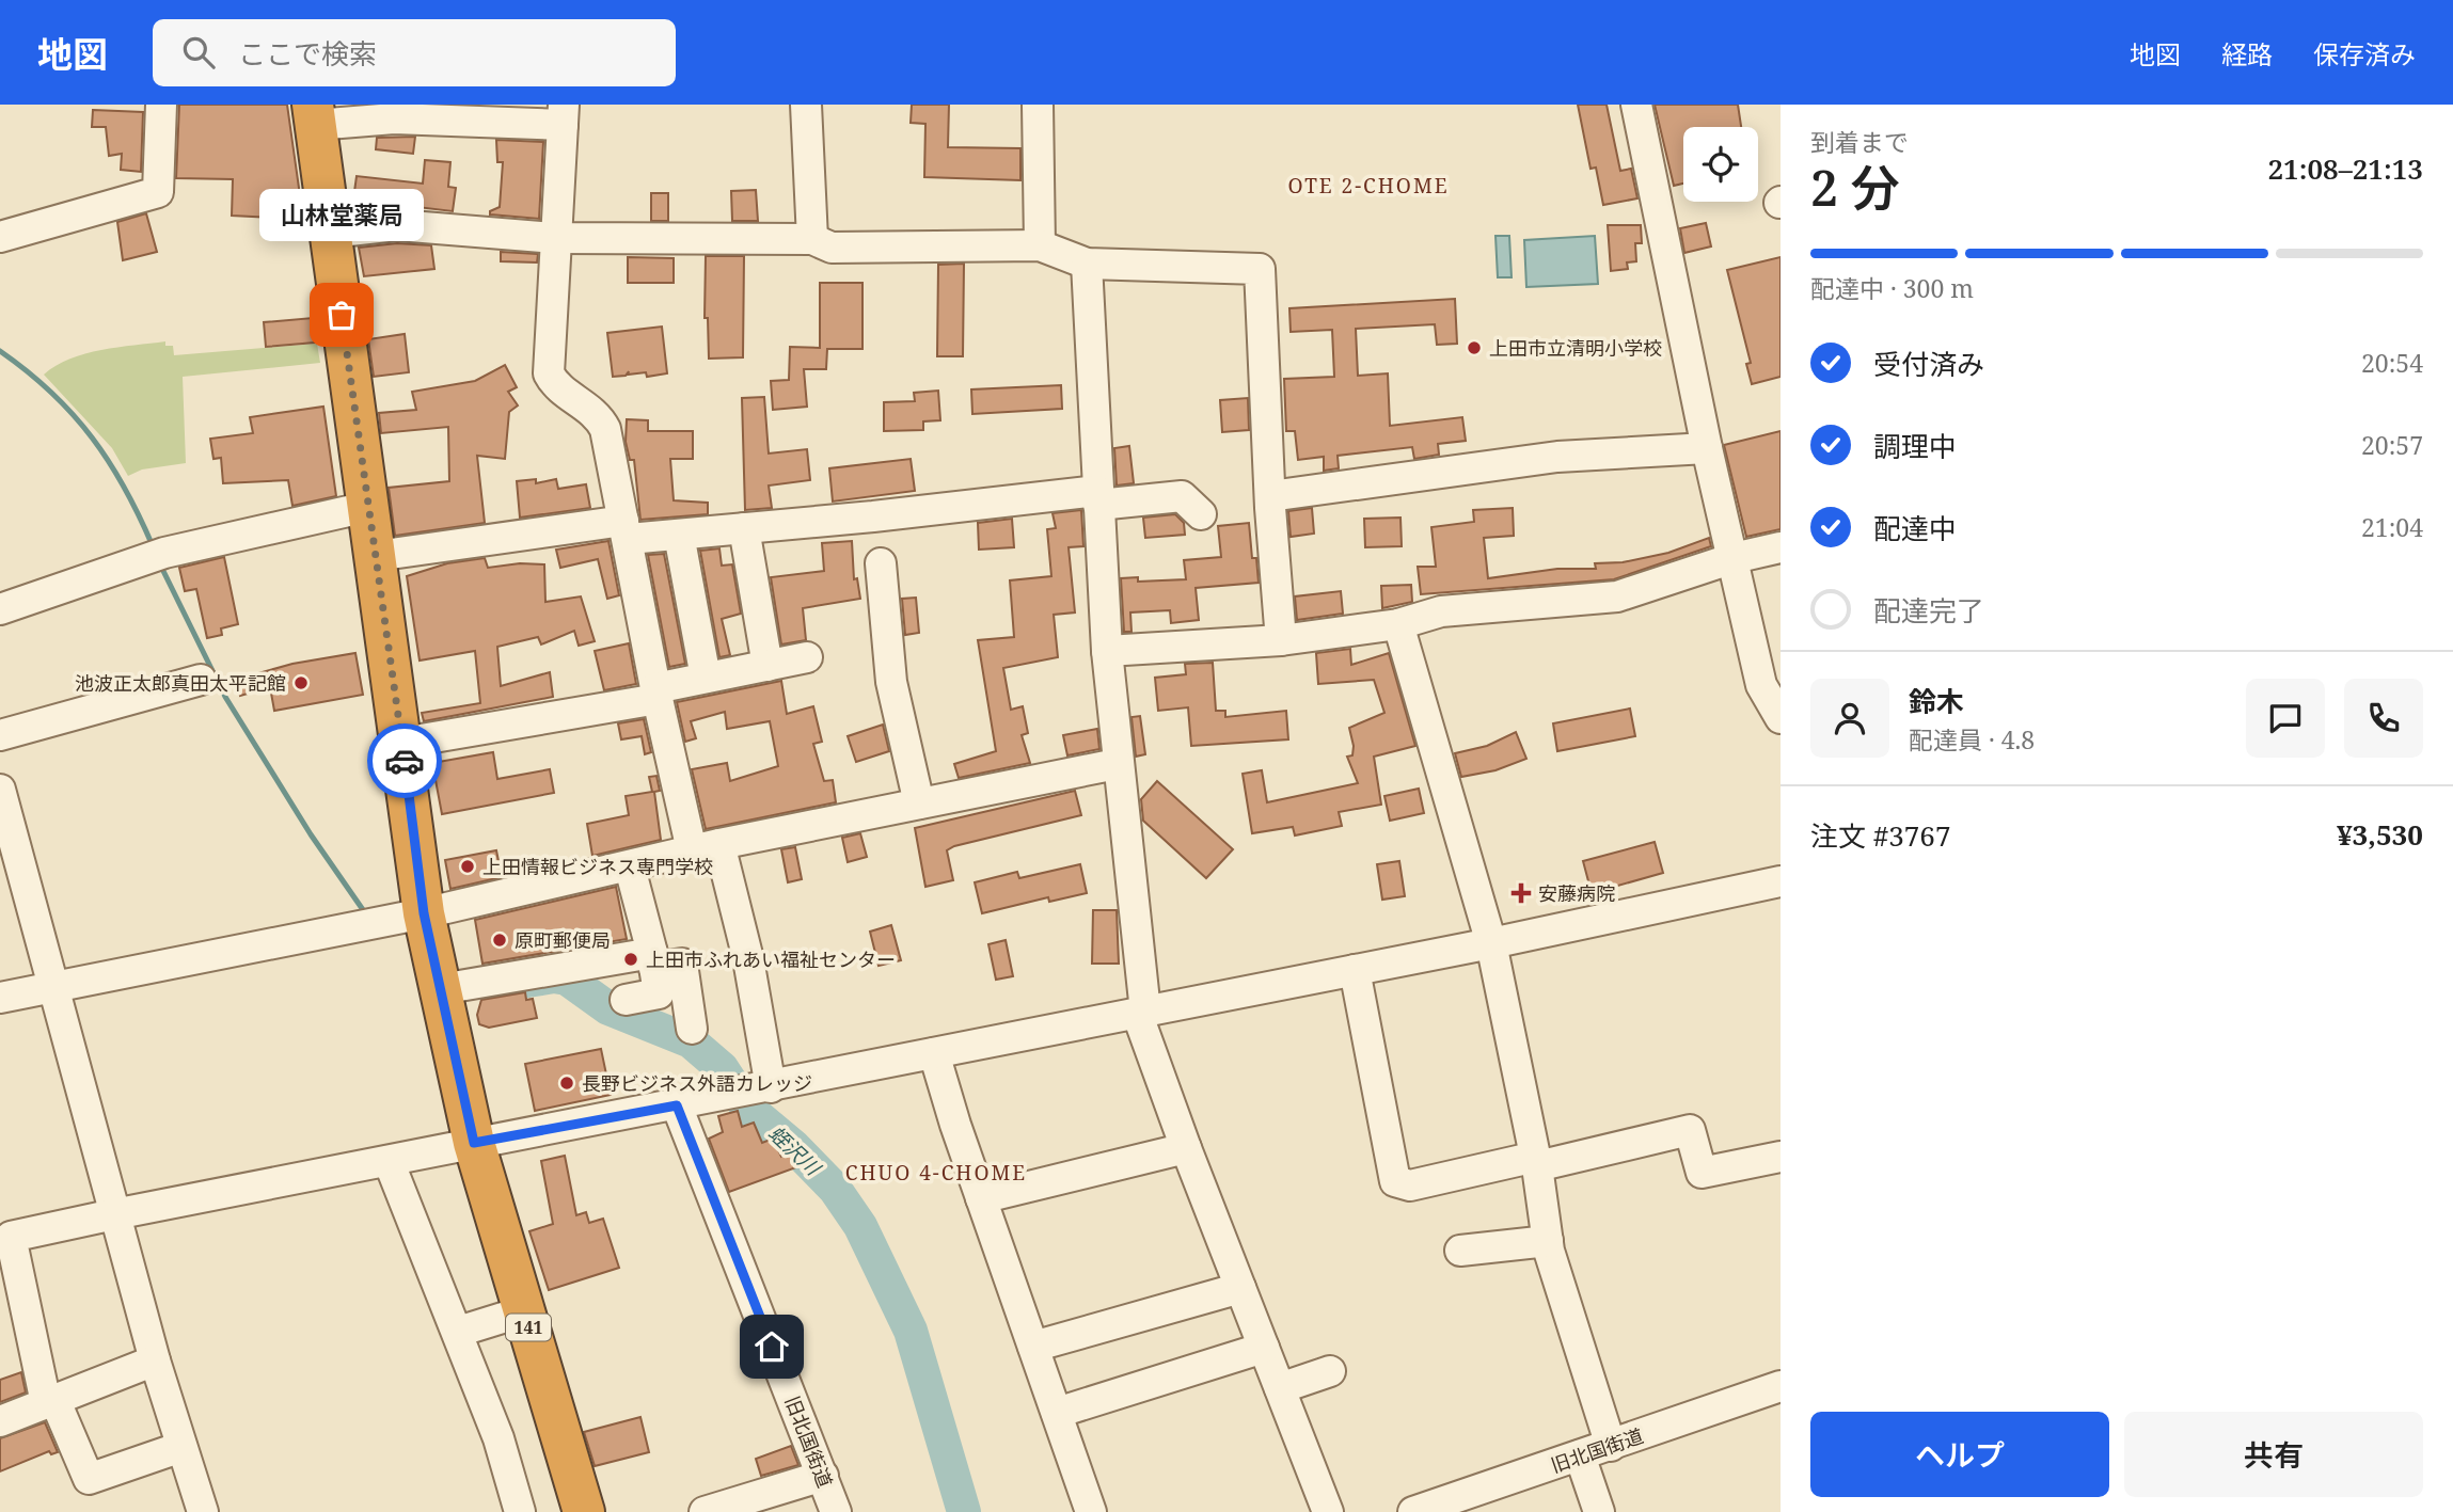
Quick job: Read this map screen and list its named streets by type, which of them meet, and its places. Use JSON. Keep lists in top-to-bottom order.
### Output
{
  "streets": {
    "highway": ["141"],
    "street": ["旧北国街道"]
  },
  "districts": ["OTE 2-CHOME", "CHUO 4-CHOME"],
  "water": ["蛭沢川"],
  "places": {
    "other": [
      "山林堂薬局",
      "上田市立清明小学校",
      "池波正太郎真田太平記館",
      "上田情報ビジネス専門学校",
      "原町郵便局",
      "上田市ふれあい福祉センター",
      "長野ビジネス外語カレッジ"
    ],
    "health": ["安藤病院"]
  },
  "page": {
    "header": "地図",
    "search": "ここで検索",
    "nav": ["地図", "経路", "保存済み"],
    "heading": ["2 分", "到着まで", "21:08–21:13"],
    "panel": [
      "鈴木",
      "配達員 · 4.8",
      "注文 #3767",
      "¥3,530"
    ],
    "bubble": "山林堂薬局",
    "bar": "配達中 · 300 m",
    "list": [
      ["受付済み", "20:54"],
      ["調理中", "20:57"],
      ["配達中", "21:04"],
      "配達完了"
    ],
    "buttons": ["ヘルプ", "共有"]
  }
}
